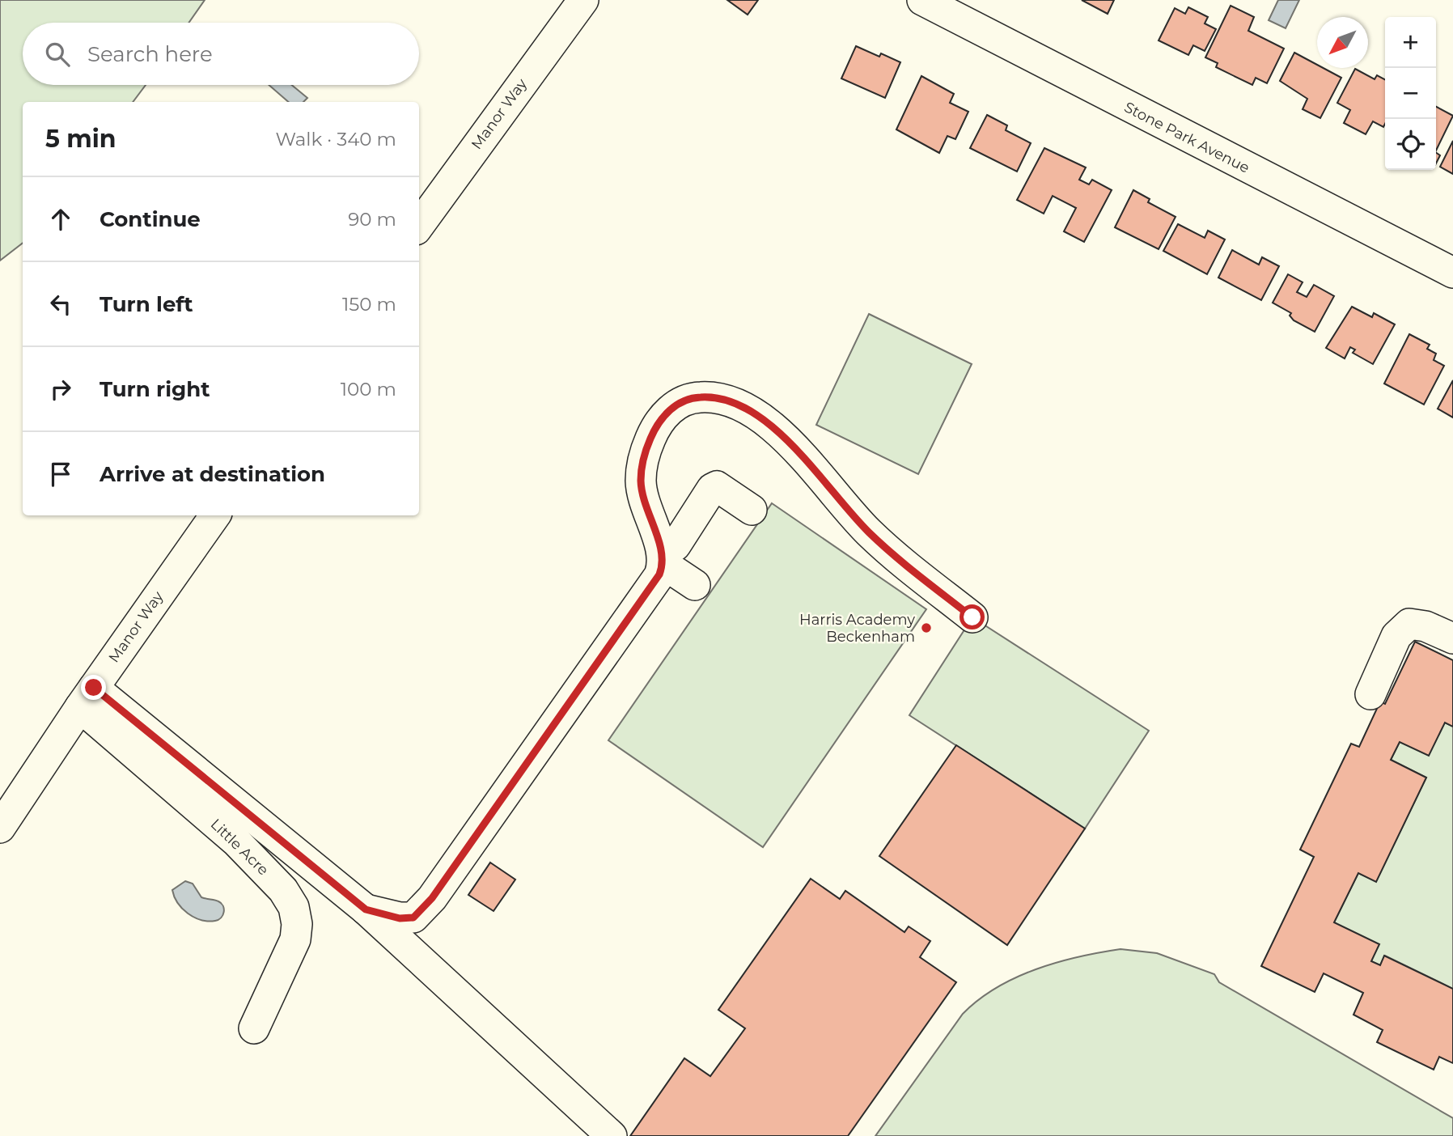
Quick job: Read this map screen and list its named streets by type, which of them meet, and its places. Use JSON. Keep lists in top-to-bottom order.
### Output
{
  "streets": {
    "street": ["Manor Way", "Stone Park Avenue", "Little Acre"]
  },
  "crossings": [
    ["Manor Way", "Little Acre"]
  ],
  "places": ["Harris Academy Beckenham"],
  "north": "bottom left",
  "page": {
    "map_buttons": ["+", "−"],
    "search": "Search here",
    "heading": ["5 min", "Walk · 340 m"],
    "list": [
      ["Continue", "90 m"],
      ["Turn left", "150 m"],
      ["Turn right", "100 m"],
      "Arrive at destination"
    ]
  }
}
